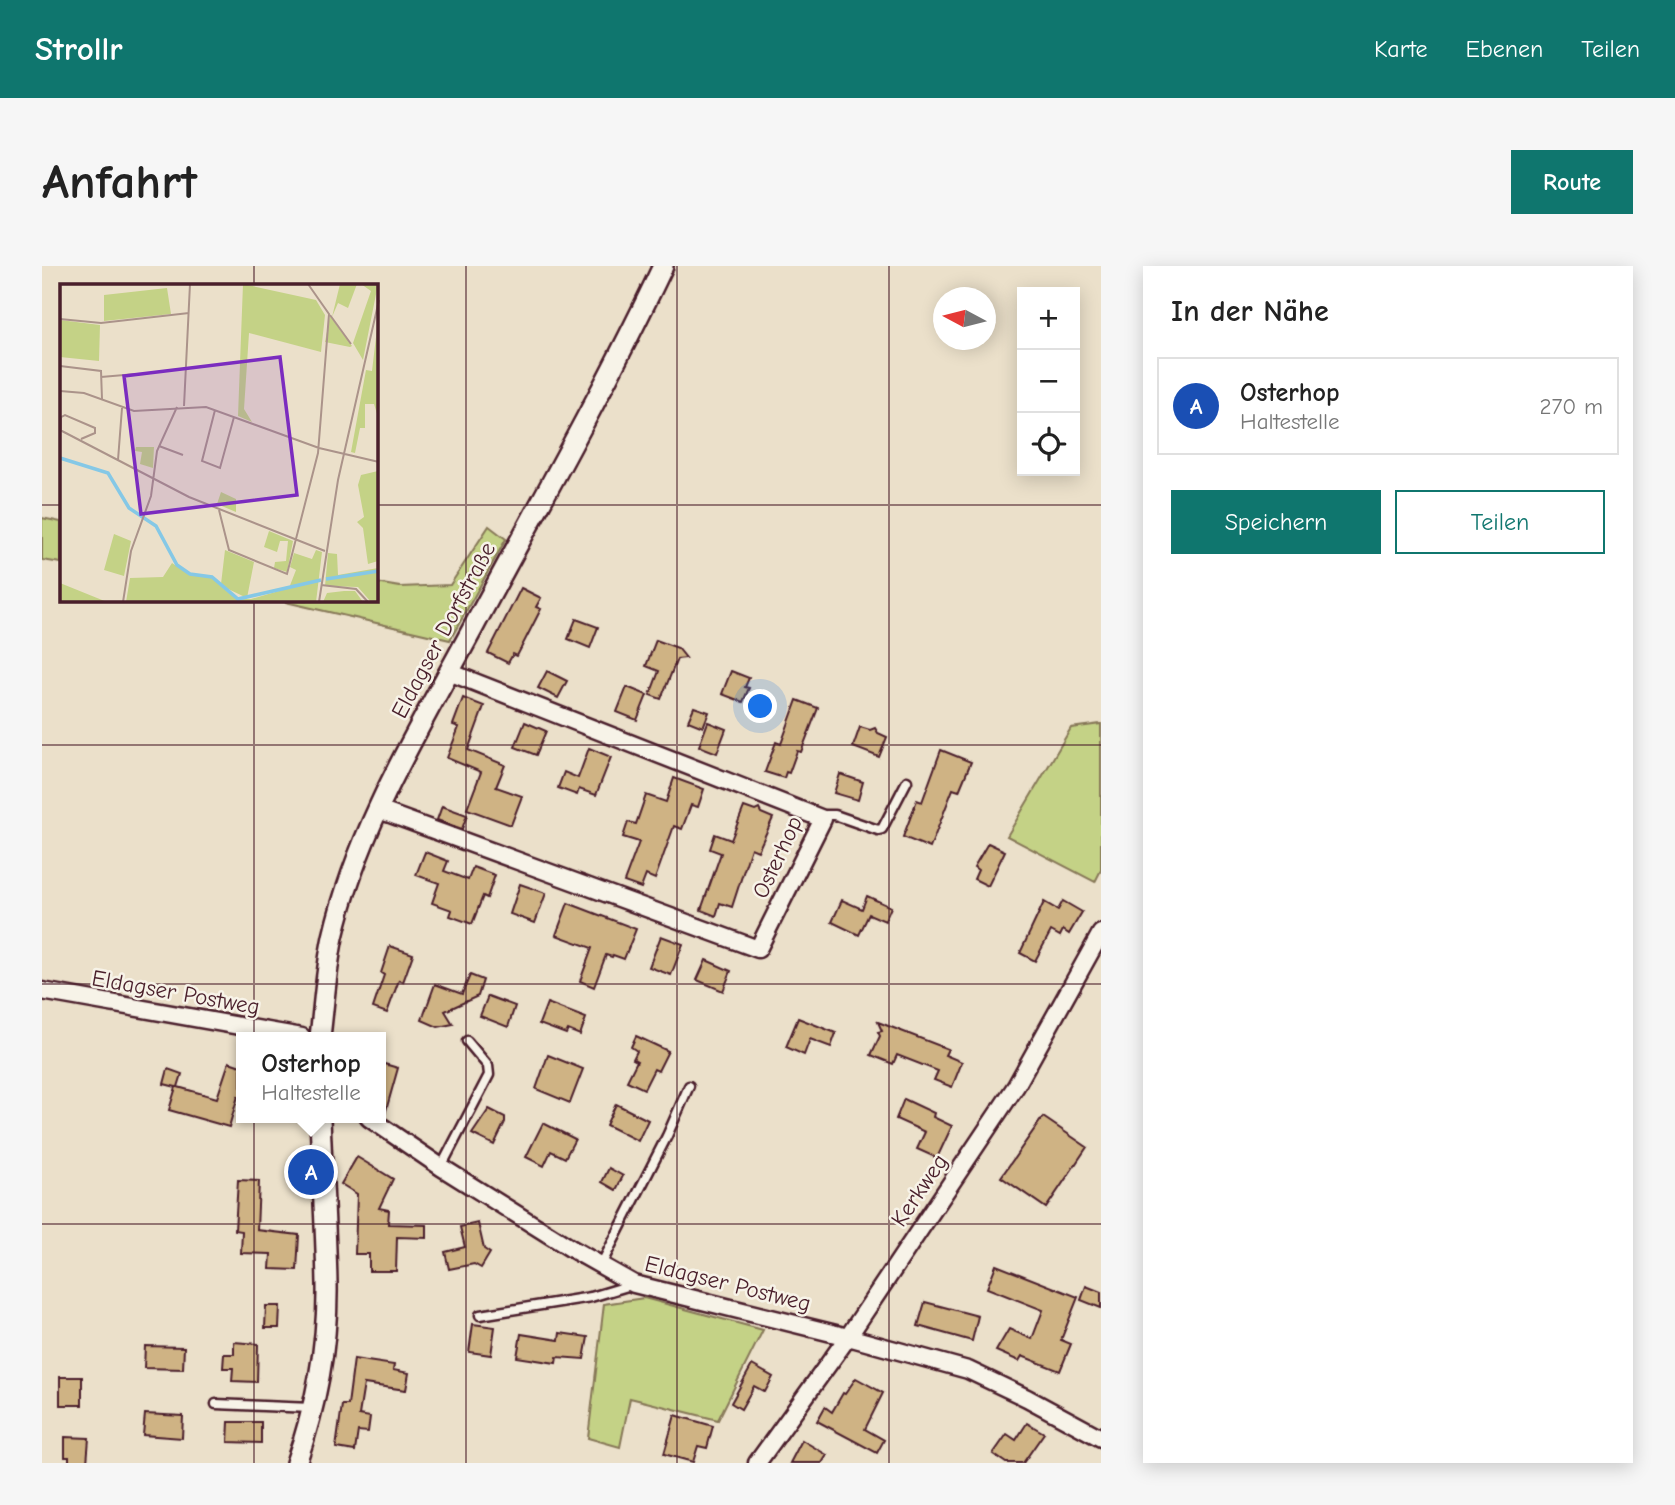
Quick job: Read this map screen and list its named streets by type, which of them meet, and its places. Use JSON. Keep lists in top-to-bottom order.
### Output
{
  "streets": {
    "street": [
      "Eldagser Dorfstraße",
      "Osterhop",
      "Eldagser Postweg",
      "Kerkweg"
    ]
  },
  "crossings": [
    ["Eldagser Dorfstraße", "Osterhop"],
    ["Eldagser Postweg", "Kerkweg"]
  ],
  "north": "left",
  "page": {
    "header": "Strollr",
    "nav": ["Karte", "Ebenen", "Teilen"],
    "buttons": [
      "Route",
      ["Speichern", "Teilen"]
    ],
    "title": "Anfahrt",
    "heading": "In der Nähe",
    "map_buttons": ["+", "−"],
    "list": [
      {
        "mark": "A",
        "name": "Osterhop",
        "note": "Haltestelle",
        "value": "270 m"
      }
    ],
    "popup": ["Osterhop", "Haltestelle"],
    "pins": "A"
  }
}
